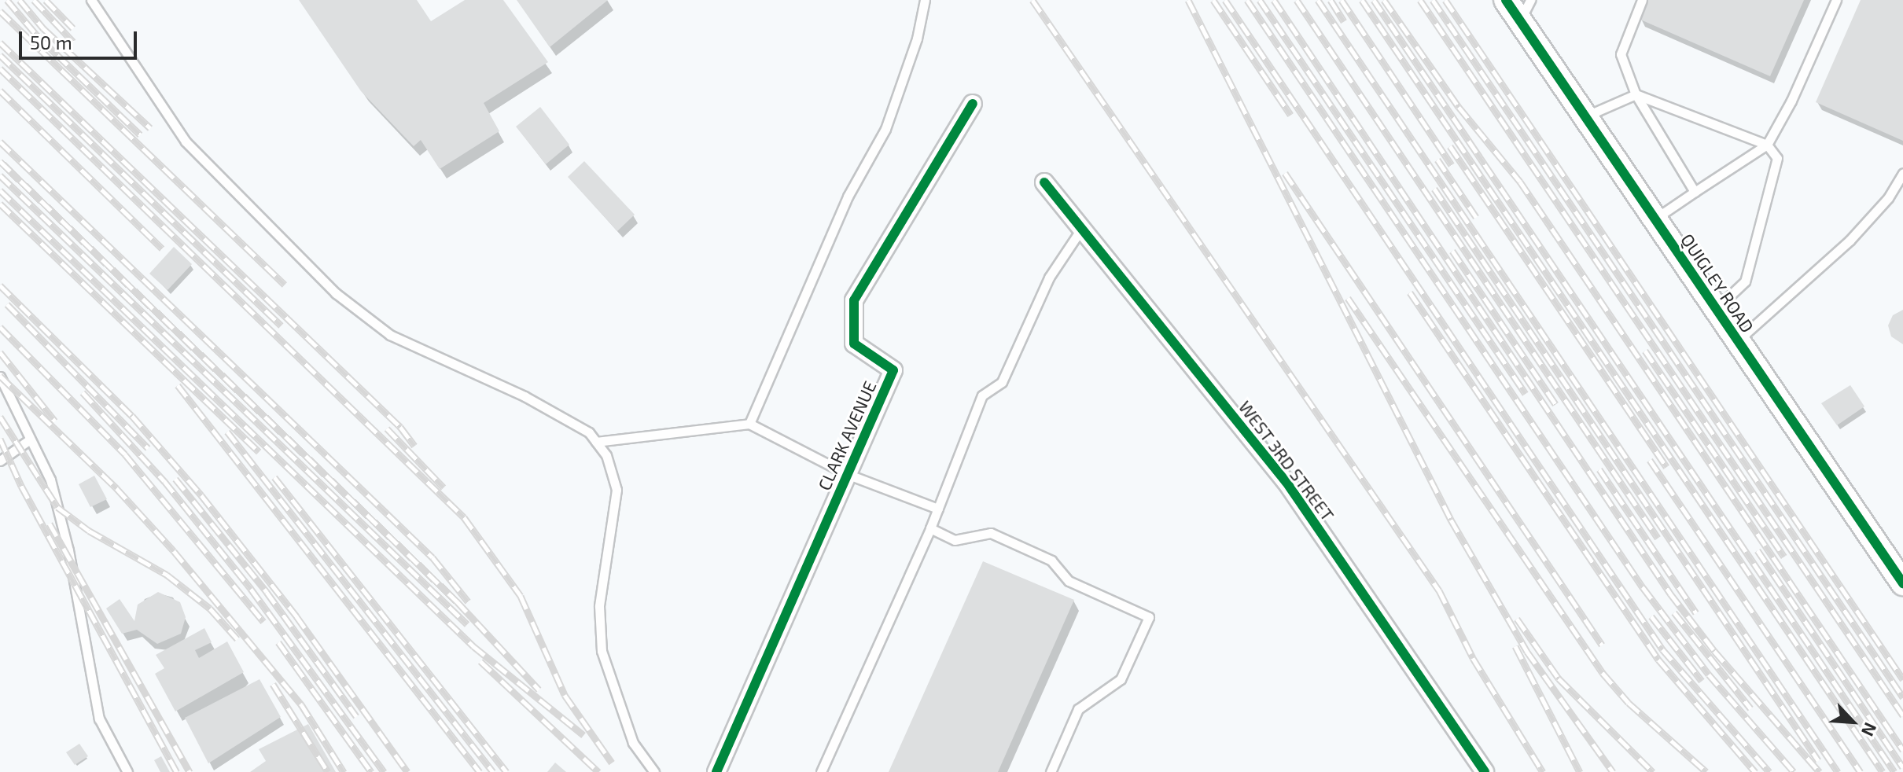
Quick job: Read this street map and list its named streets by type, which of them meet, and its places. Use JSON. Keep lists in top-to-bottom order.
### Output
{
  "streets": {
    "street": ["QUIGLEY ROAD", "CLARK AVENUE", "WEST 3RD STREET"]
  },
  "scale_bar": "50 m",
  "north": "bottom right"
}
